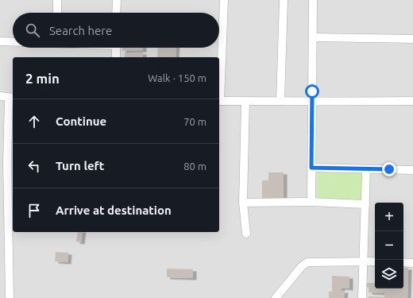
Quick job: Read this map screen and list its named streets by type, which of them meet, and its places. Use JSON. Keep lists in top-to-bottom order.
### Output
{
  "page": {
    "search": "Search here",
    "heading": ["2 min", "Walk · 150 m"],
    "list": [
      ["Continue", "70 m"],
      ["Turn left", "80 m"],
      "Arrive at destination"
    ],
    "map_buttons": ["+", "−"]
  }
}
